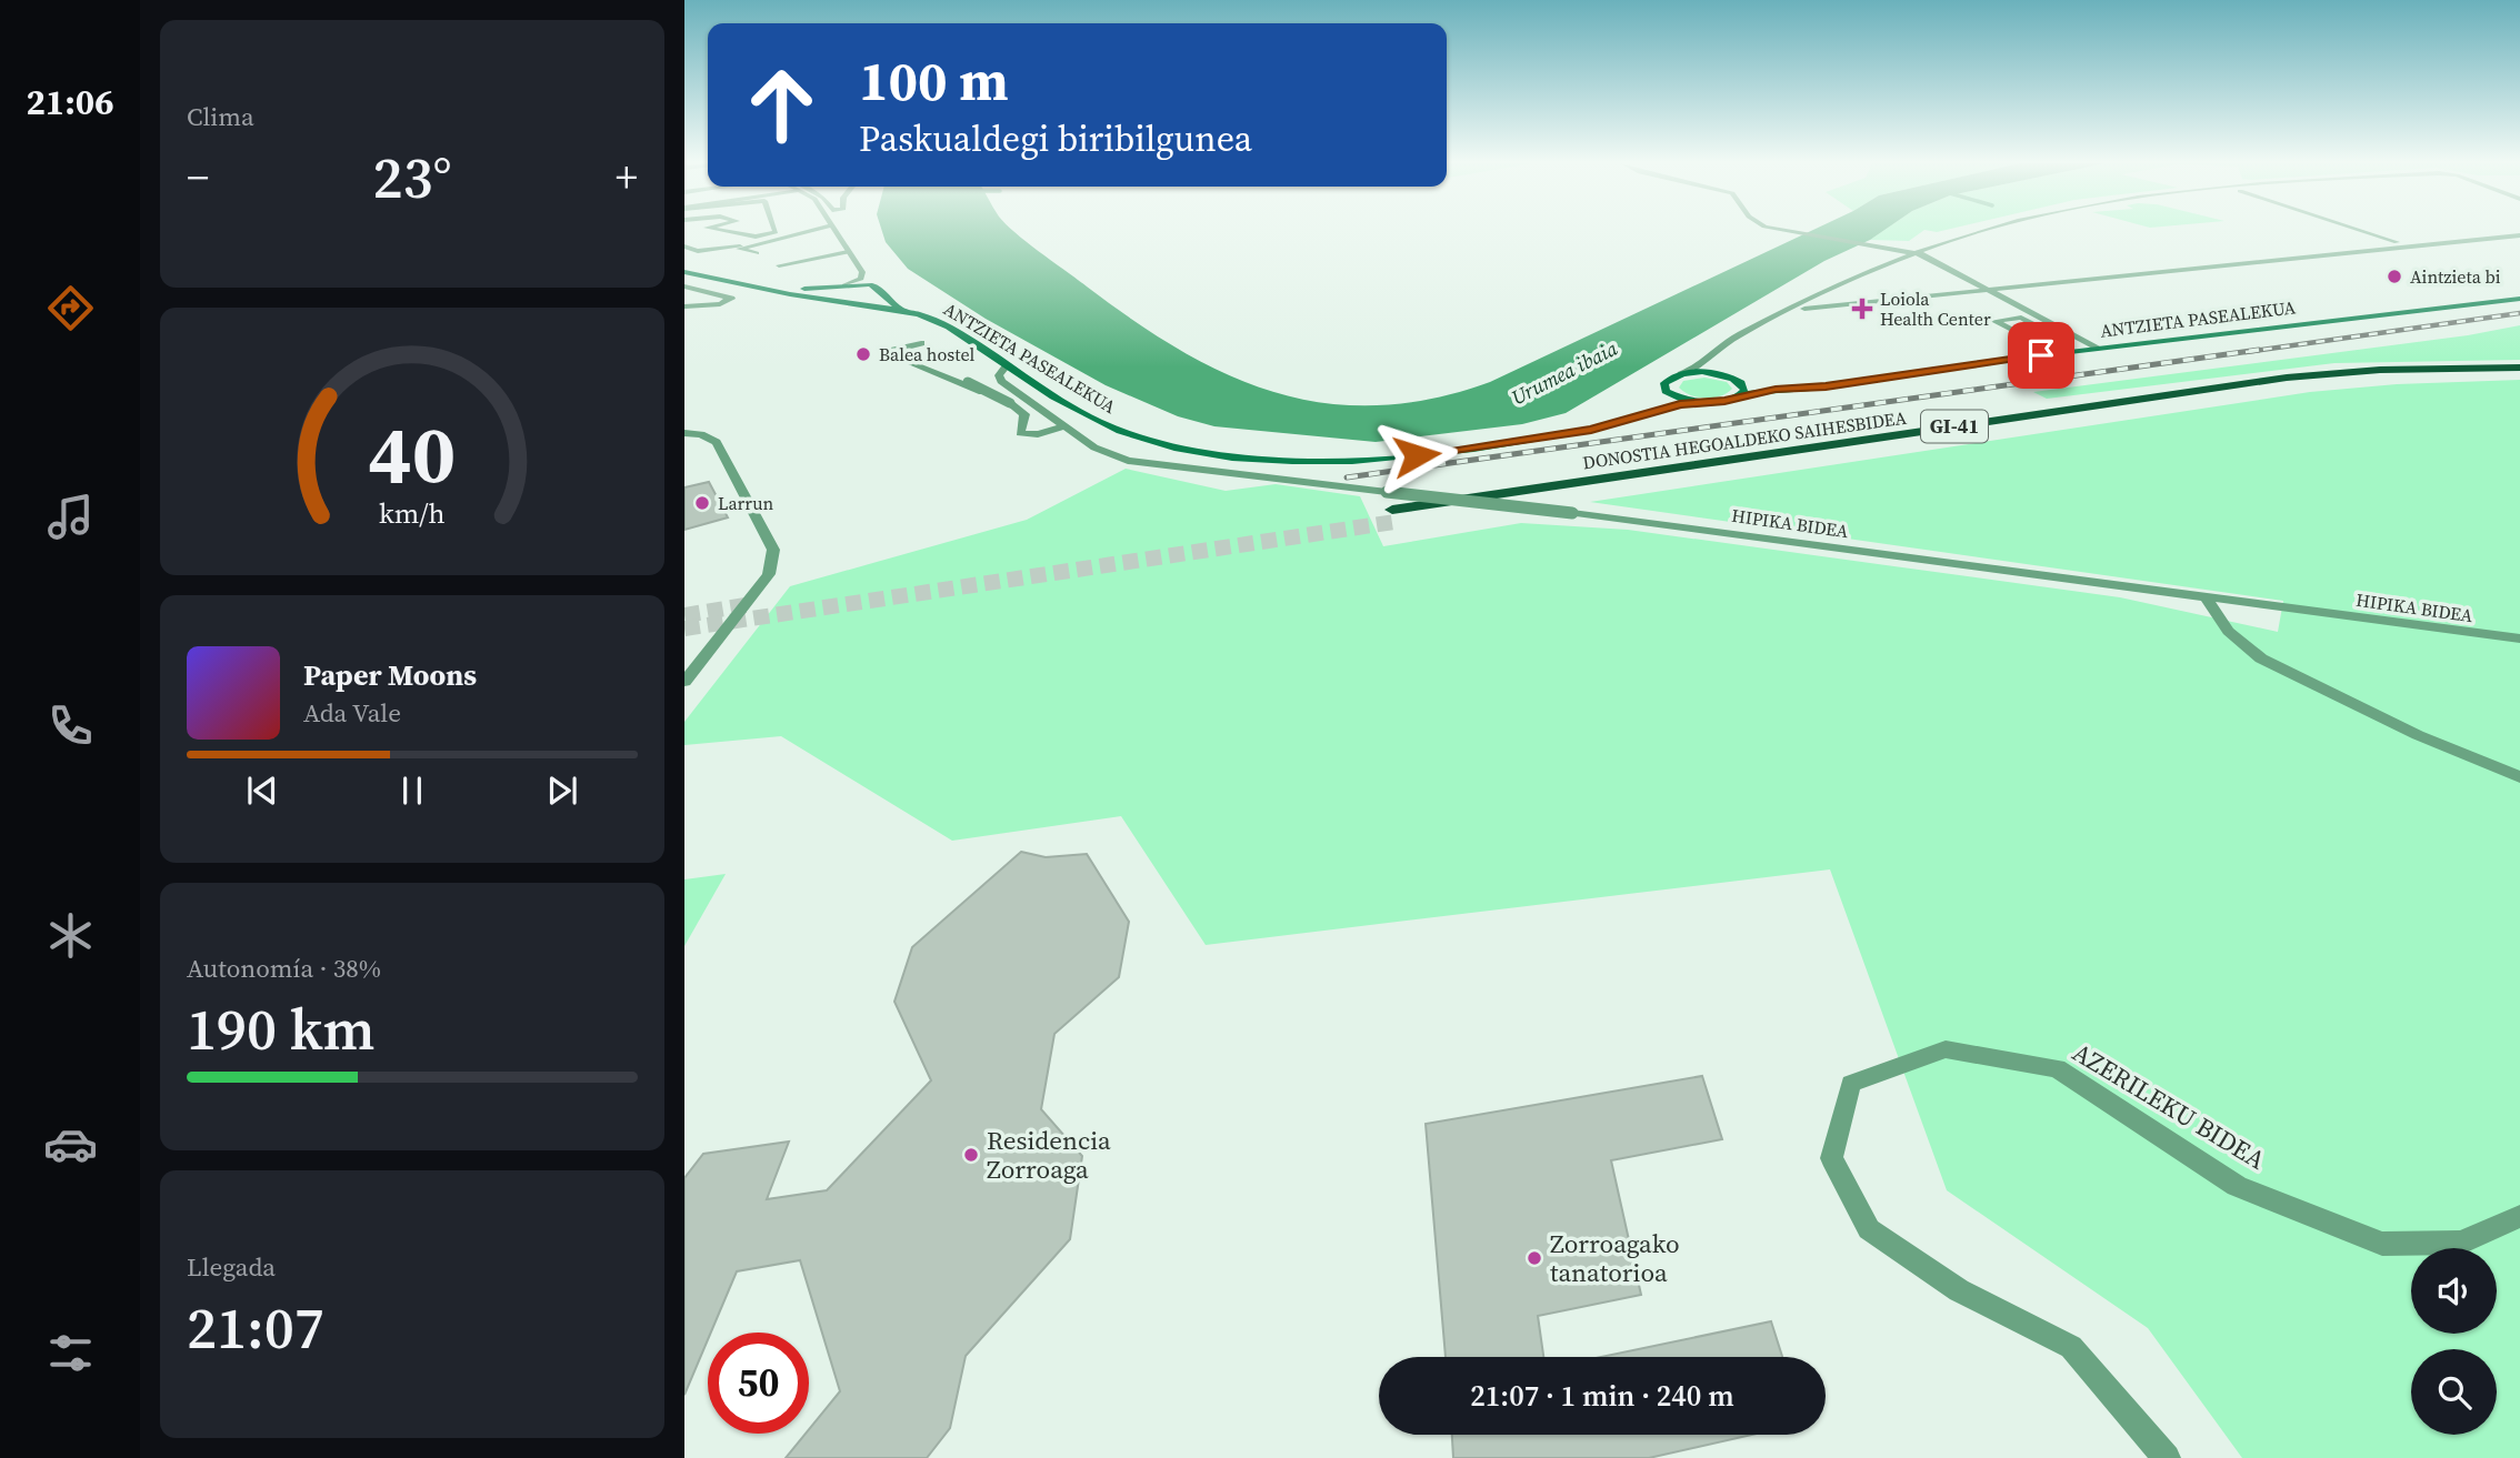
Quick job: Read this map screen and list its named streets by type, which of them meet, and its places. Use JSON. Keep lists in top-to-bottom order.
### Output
{
  "streets": {
    "main road": ["ANTZIETA PASEALEKUA", "GI-41", "DONOSTIA HEGOALDEKO SAIHESBIDEA"],
    "street": ["HIPIKA BIDEA", "AZERILEKU BIDEA"]
  },
  "crossings": [
    ["ANTZIETA PASEALEKUA", "HIPIKA BIDEA"]
  ],
  "water": ["Urumea ibaia"],
  "places": {
    "other": [
      "Aintzieta bi",
      "Balea hostel",
      "Larrun",
      "Residencia Zorroaga",
      "Zorroagako tanatorioa"
    ],
    "health": ["Loiola Health Center"]
  },
  "page": {
    "tabs": "21:06",
    "tile": [
      "Clima",
      ["Autonomía · 38%", "190 km"],
      ["Llegada", "21:07"]
    ],
    "turn": ["100 m", "Paskualdegi biribilgunea"],
    "heat": ["−", "23°", "+"],
    "song": ["Paper Moons", "Ada Vale"],
    "limit": "50",
    "trip": "21:07 · 1 min · 240 m",
    "gauge": ["40", "km/h"]
  }
}
